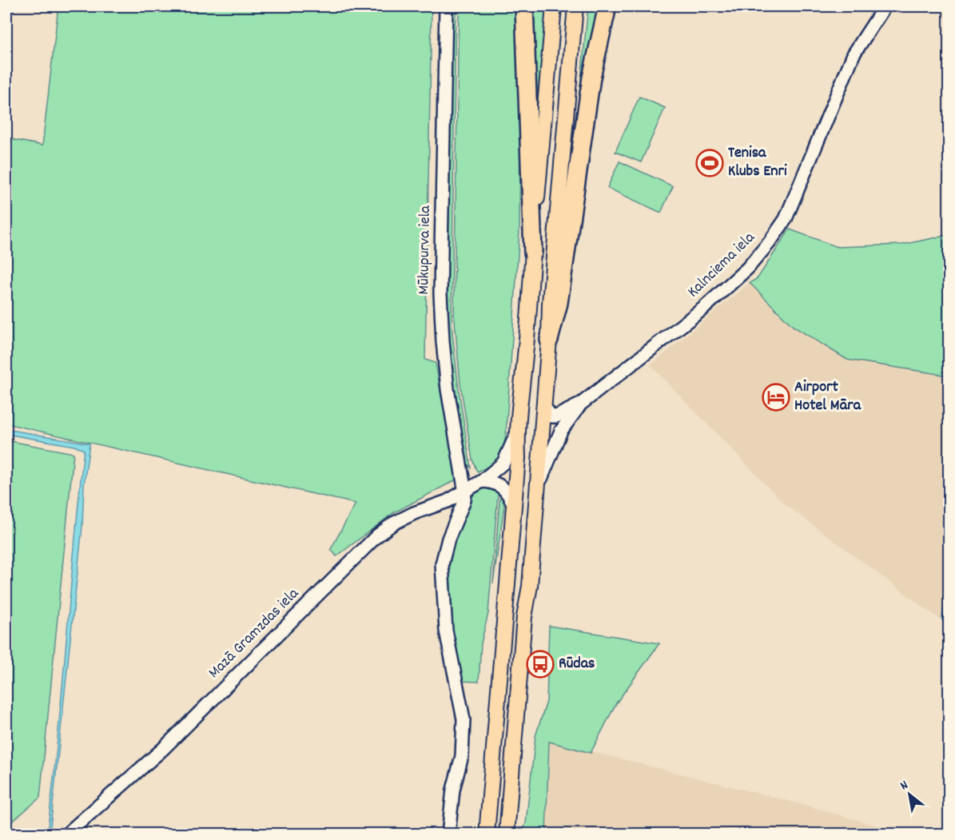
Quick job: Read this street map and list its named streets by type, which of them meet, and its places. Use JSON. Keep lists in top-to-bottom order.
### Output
{
  "streets": {
    "street": ["Mūkupurva iela", "Kalnciema iela", "Mazā Gramzdas iela"]
  },
  "crossings": [
    ["Mūkupurva iela", "Mazā Gramzdas iela"]
  ],
  "places": {
    "sports": ["Tenisa Klubs Enri"],
    "hotel": ["Airport Hotel Māra"],
    "bus stop": ["Rūdas"]
  },
  "north": "top left"
}
